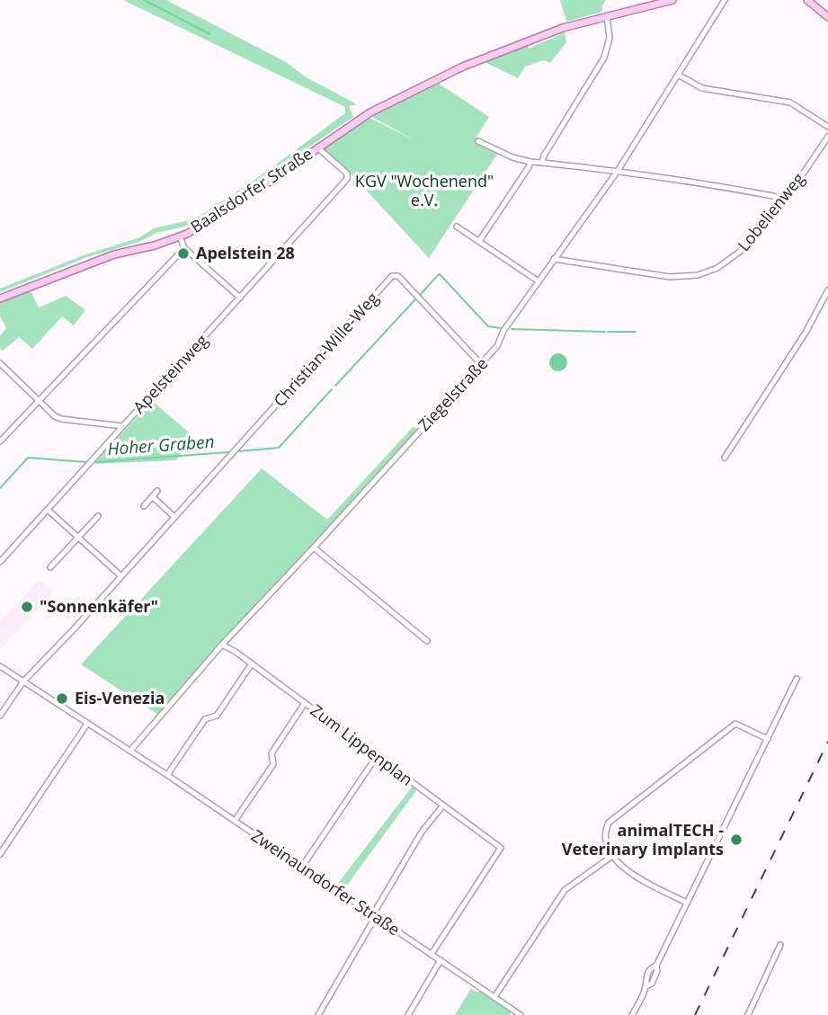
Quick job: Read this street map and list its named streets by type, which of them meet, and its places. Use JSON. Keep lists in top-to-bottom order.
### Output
{
  "streets": {
    "main road": ["Baalsdorfer Straße"],
    "street": [
      "Lobelienweg",
      "Christian-Wille-Weg",
      "Apelsteinweg",
      "Ziegelstraße",
      "Zum Lippenplan",
      "Zweinaundorfer Straße"
    ]
  },
  "crossings": [
    ["Baalsdorfer Straße", "Apelsteinweg"],
    ["Lobelienweg", "Ziegelstraße"],
    ["Christian-Wille-Weg", "Ziegelstraße"],
    ["Christian-Wille-Weg", "Zweinaundorfer Straße"],
    ["Ziegelstraße", "Zum Lippenplan"],
    ["Ziegelstraße", "Zweinaundorfer Straße"],
    ["Zum Lippenplan", "Zweinaundorfer Straße"]
  ],
  "water": ["Hoher Graben"],
  "parks": ["KGV \"Wochenend\" e.V."],
  "places": [
    "Apelstein 28",
    "\"Sonnenkäfer\"",
    "Eis-Venezia",
    "animalTECH - Veterinary Implants"
  ]
}
